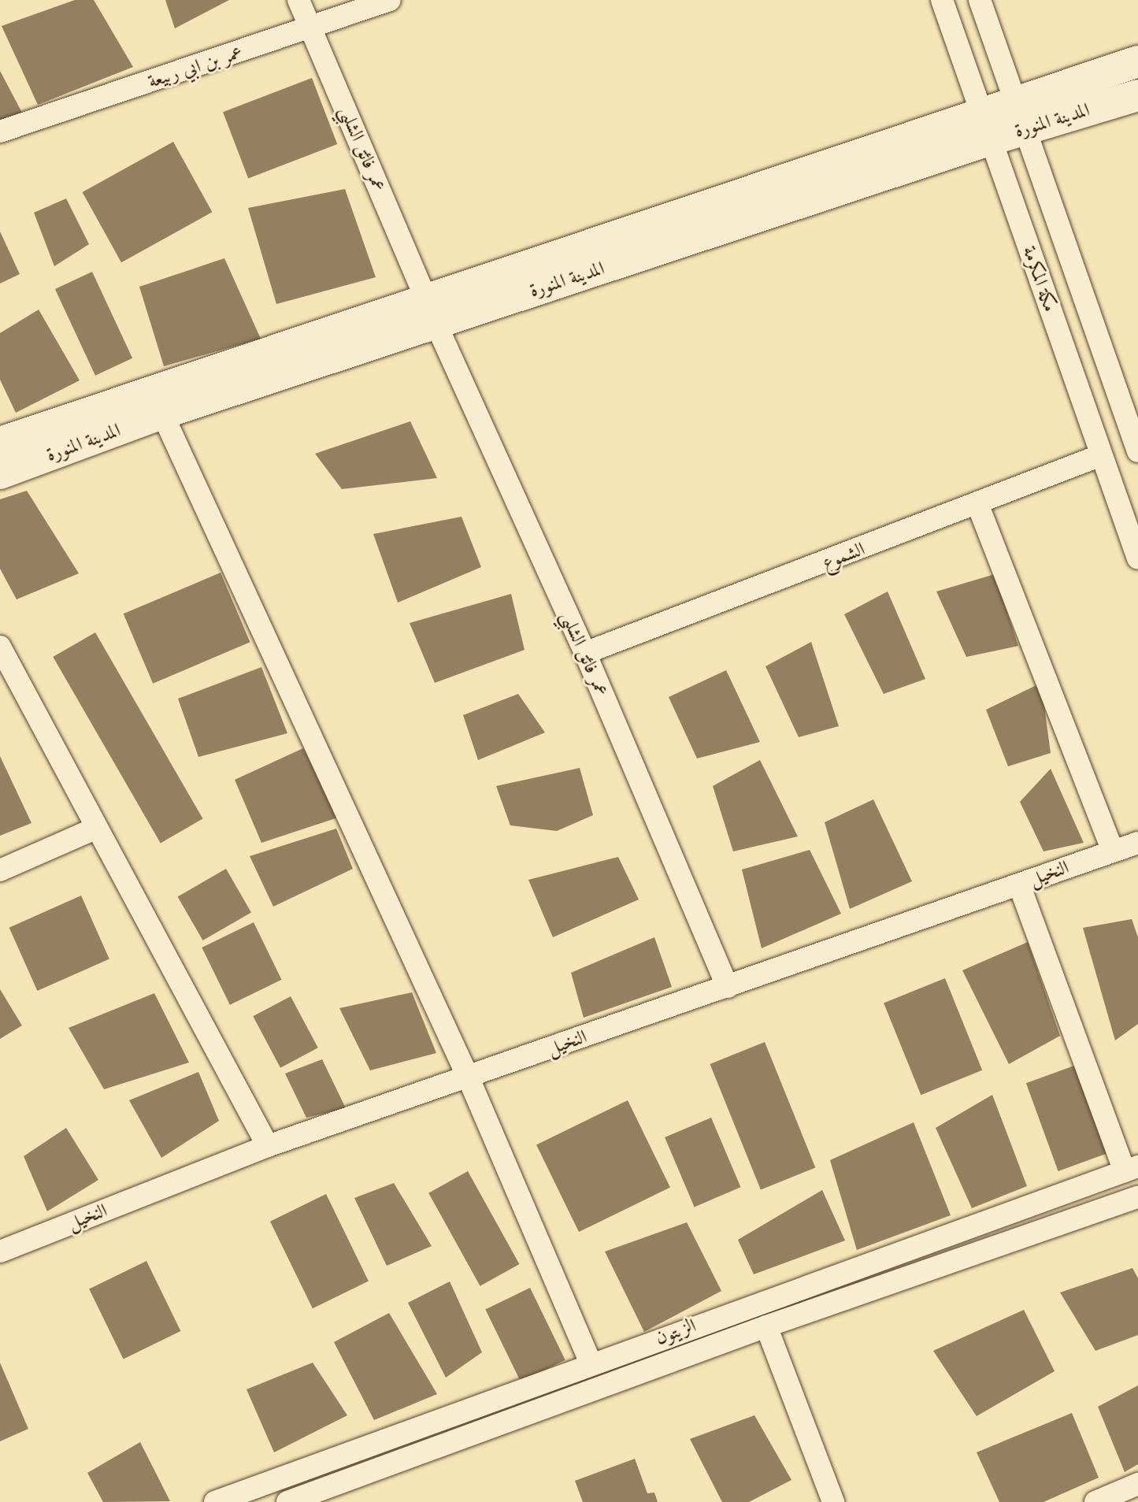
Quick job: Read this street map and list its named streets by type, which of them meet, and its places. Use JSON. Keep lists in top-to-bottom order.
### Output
{
  "streets": {
    "main road": ["المدينة المنورة"],
    "street": [
      "عمر بن ابي ربيعة",
      "عمر فائق الشلبي",
      "مكة المكرمة",
      "الشموع",
      "النخيل",
      "الزيتون"
    ]
  },
  "crossings": [
    ["عمر بن ابي ربيعة", "عمر فائق الشلبي"],
    ["المدينة المنورة", "عمر فائق الشلبي"],
    ["المدينة المنورة", "مكة المكرمة"],
    ["عمر فائق الشلبي", "الشموع"],
    ["عمر فائق الشلبي", "النخيل"],
    ["مكة المكرمة", "الشموع"]
  ]
}
